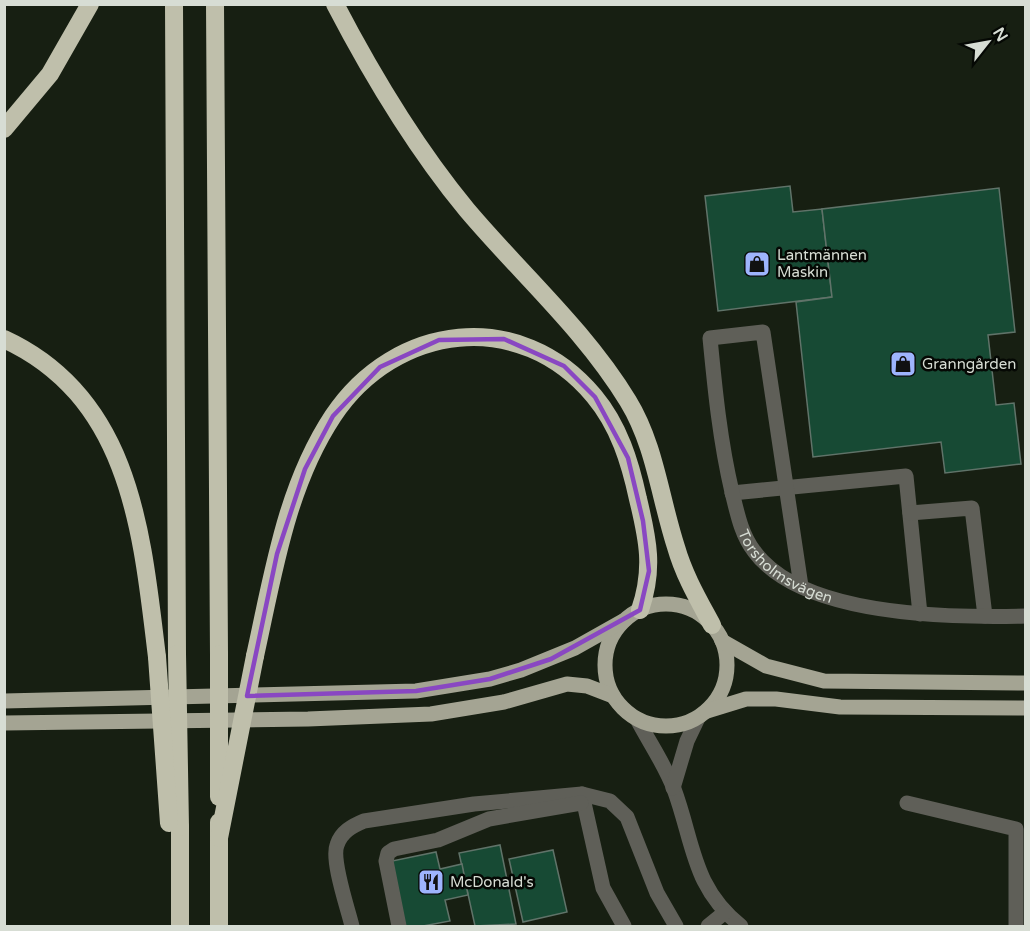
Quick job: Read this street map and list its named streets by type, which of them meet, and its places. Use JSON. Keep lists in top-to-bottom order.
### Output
{
  "streets": {
    "street": ["Torsholmsvägen"]
  },
  "places": {
    "shop": ["Lantmännen Maskin", "Granngården"],
    "restaurant": ["McDonald's"]
  },
  "north": "top right"
}
